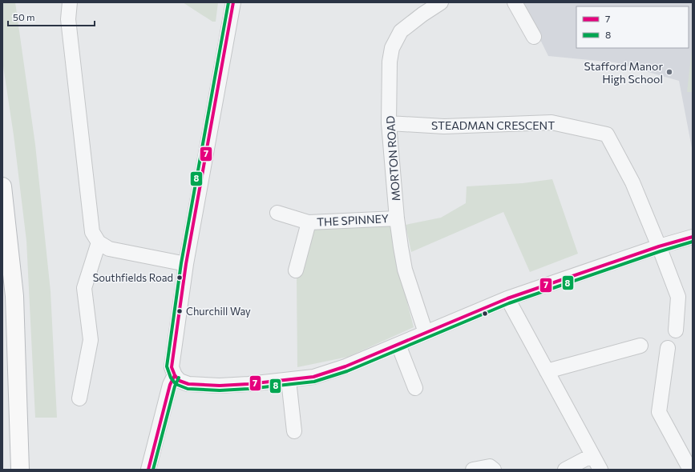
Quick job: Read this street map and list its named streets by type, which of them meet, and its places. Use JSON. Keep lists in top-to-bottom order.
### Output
{
  "streets": {
    "street": ["STEADMAN CRESCENT", "MORTON ROAD", "THE SPINNEY"]
  },
  "crossings": [
    ["STEADMAN CRESCENT", "MORTON ROAD"],
    ["MORTON ROAD", "THE SPINNEY"]
  ],
  "places": ["Stafford Manor High School", "Southfields Road", "Churchill Way"],
  "lines": ["transit line 7", "transit line 8"],
  "legend": ["7", "8"],
  "scale_bar": "50 m"
}
